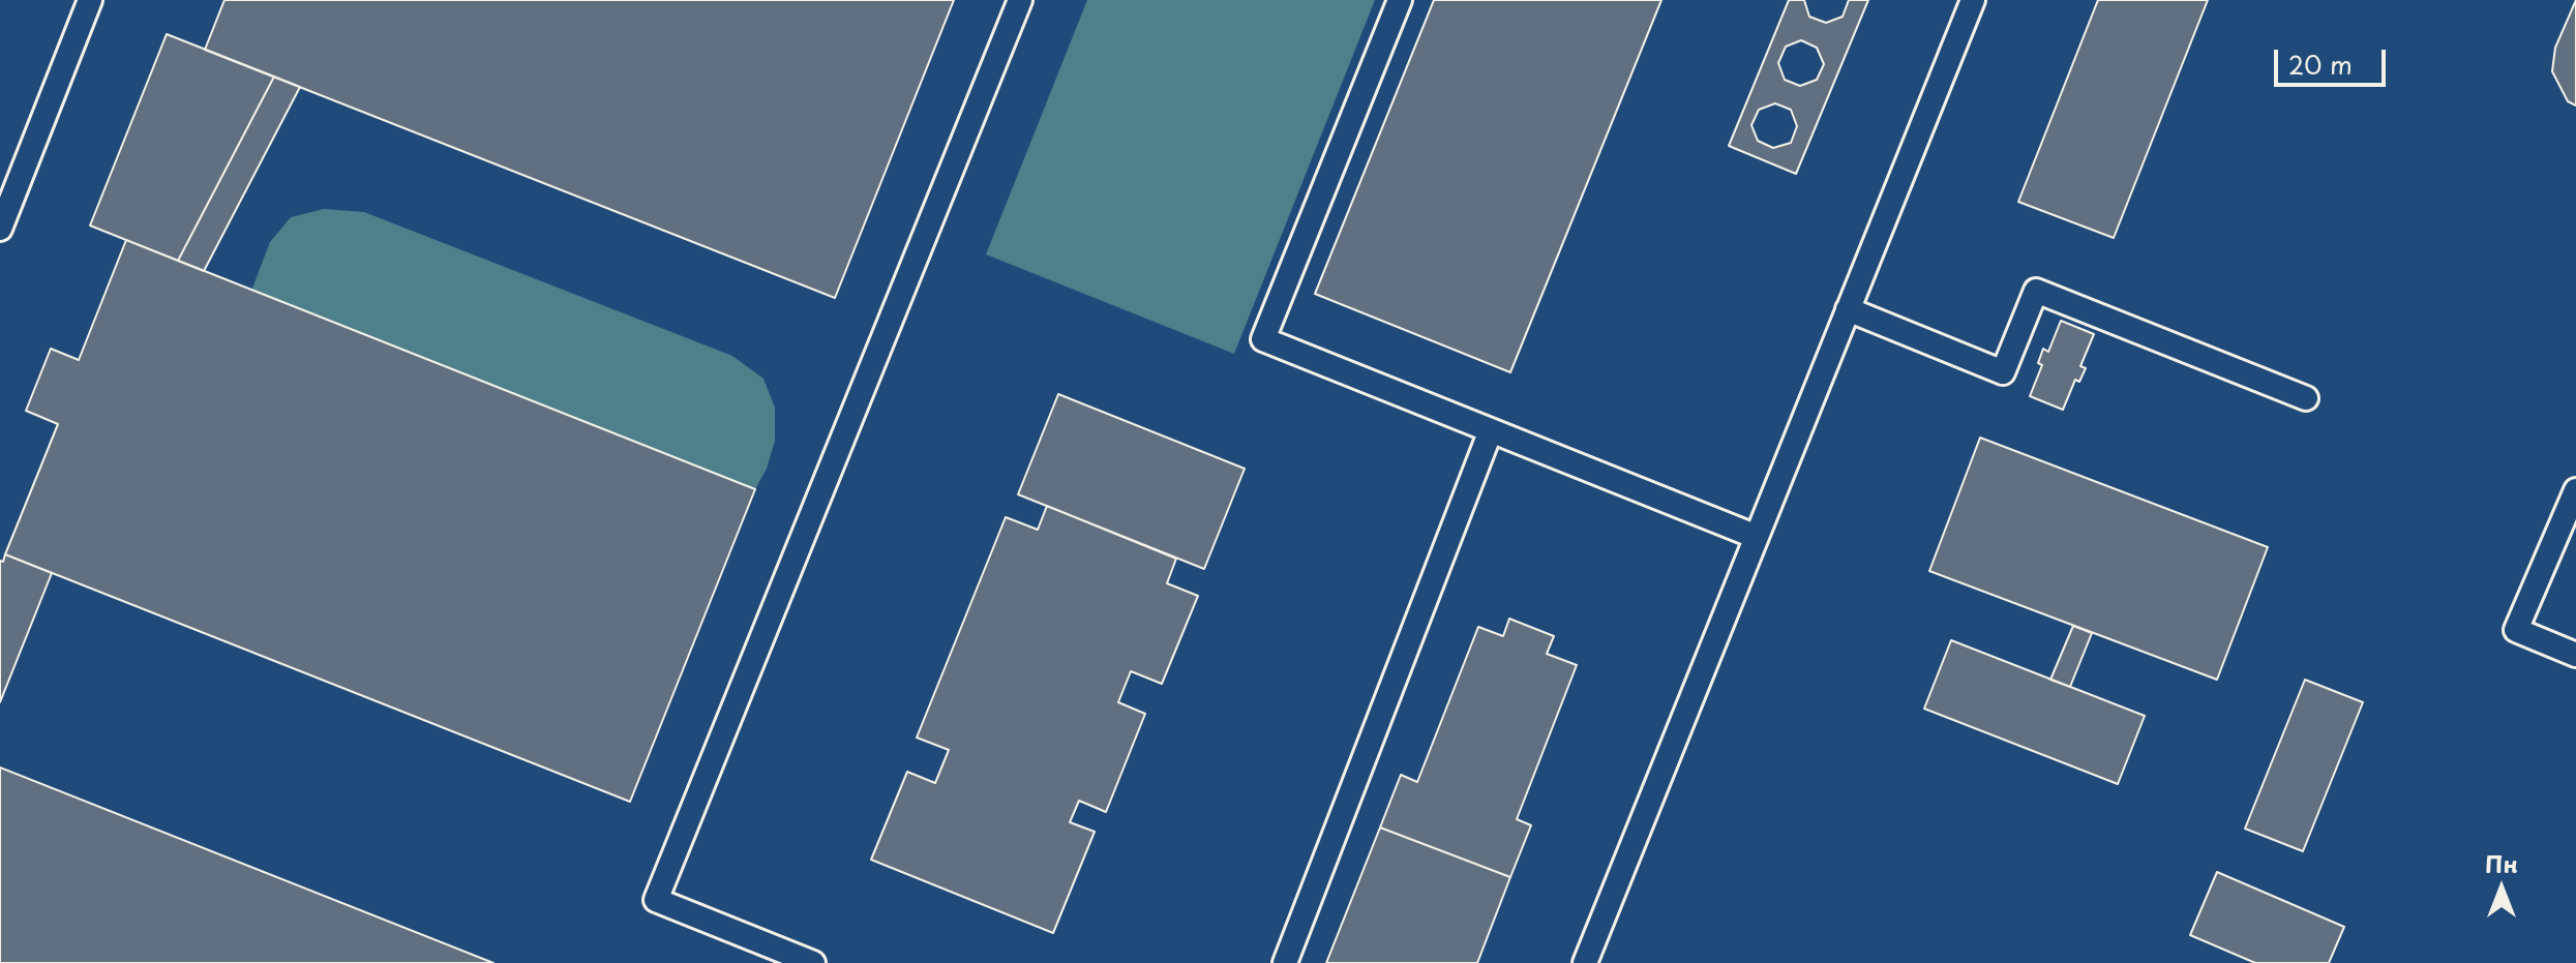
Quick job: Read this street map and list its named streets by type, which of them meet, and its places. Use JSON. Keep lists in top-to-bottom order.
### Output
{
  "scale_bar": "20 m",
  "north": "top"
}
